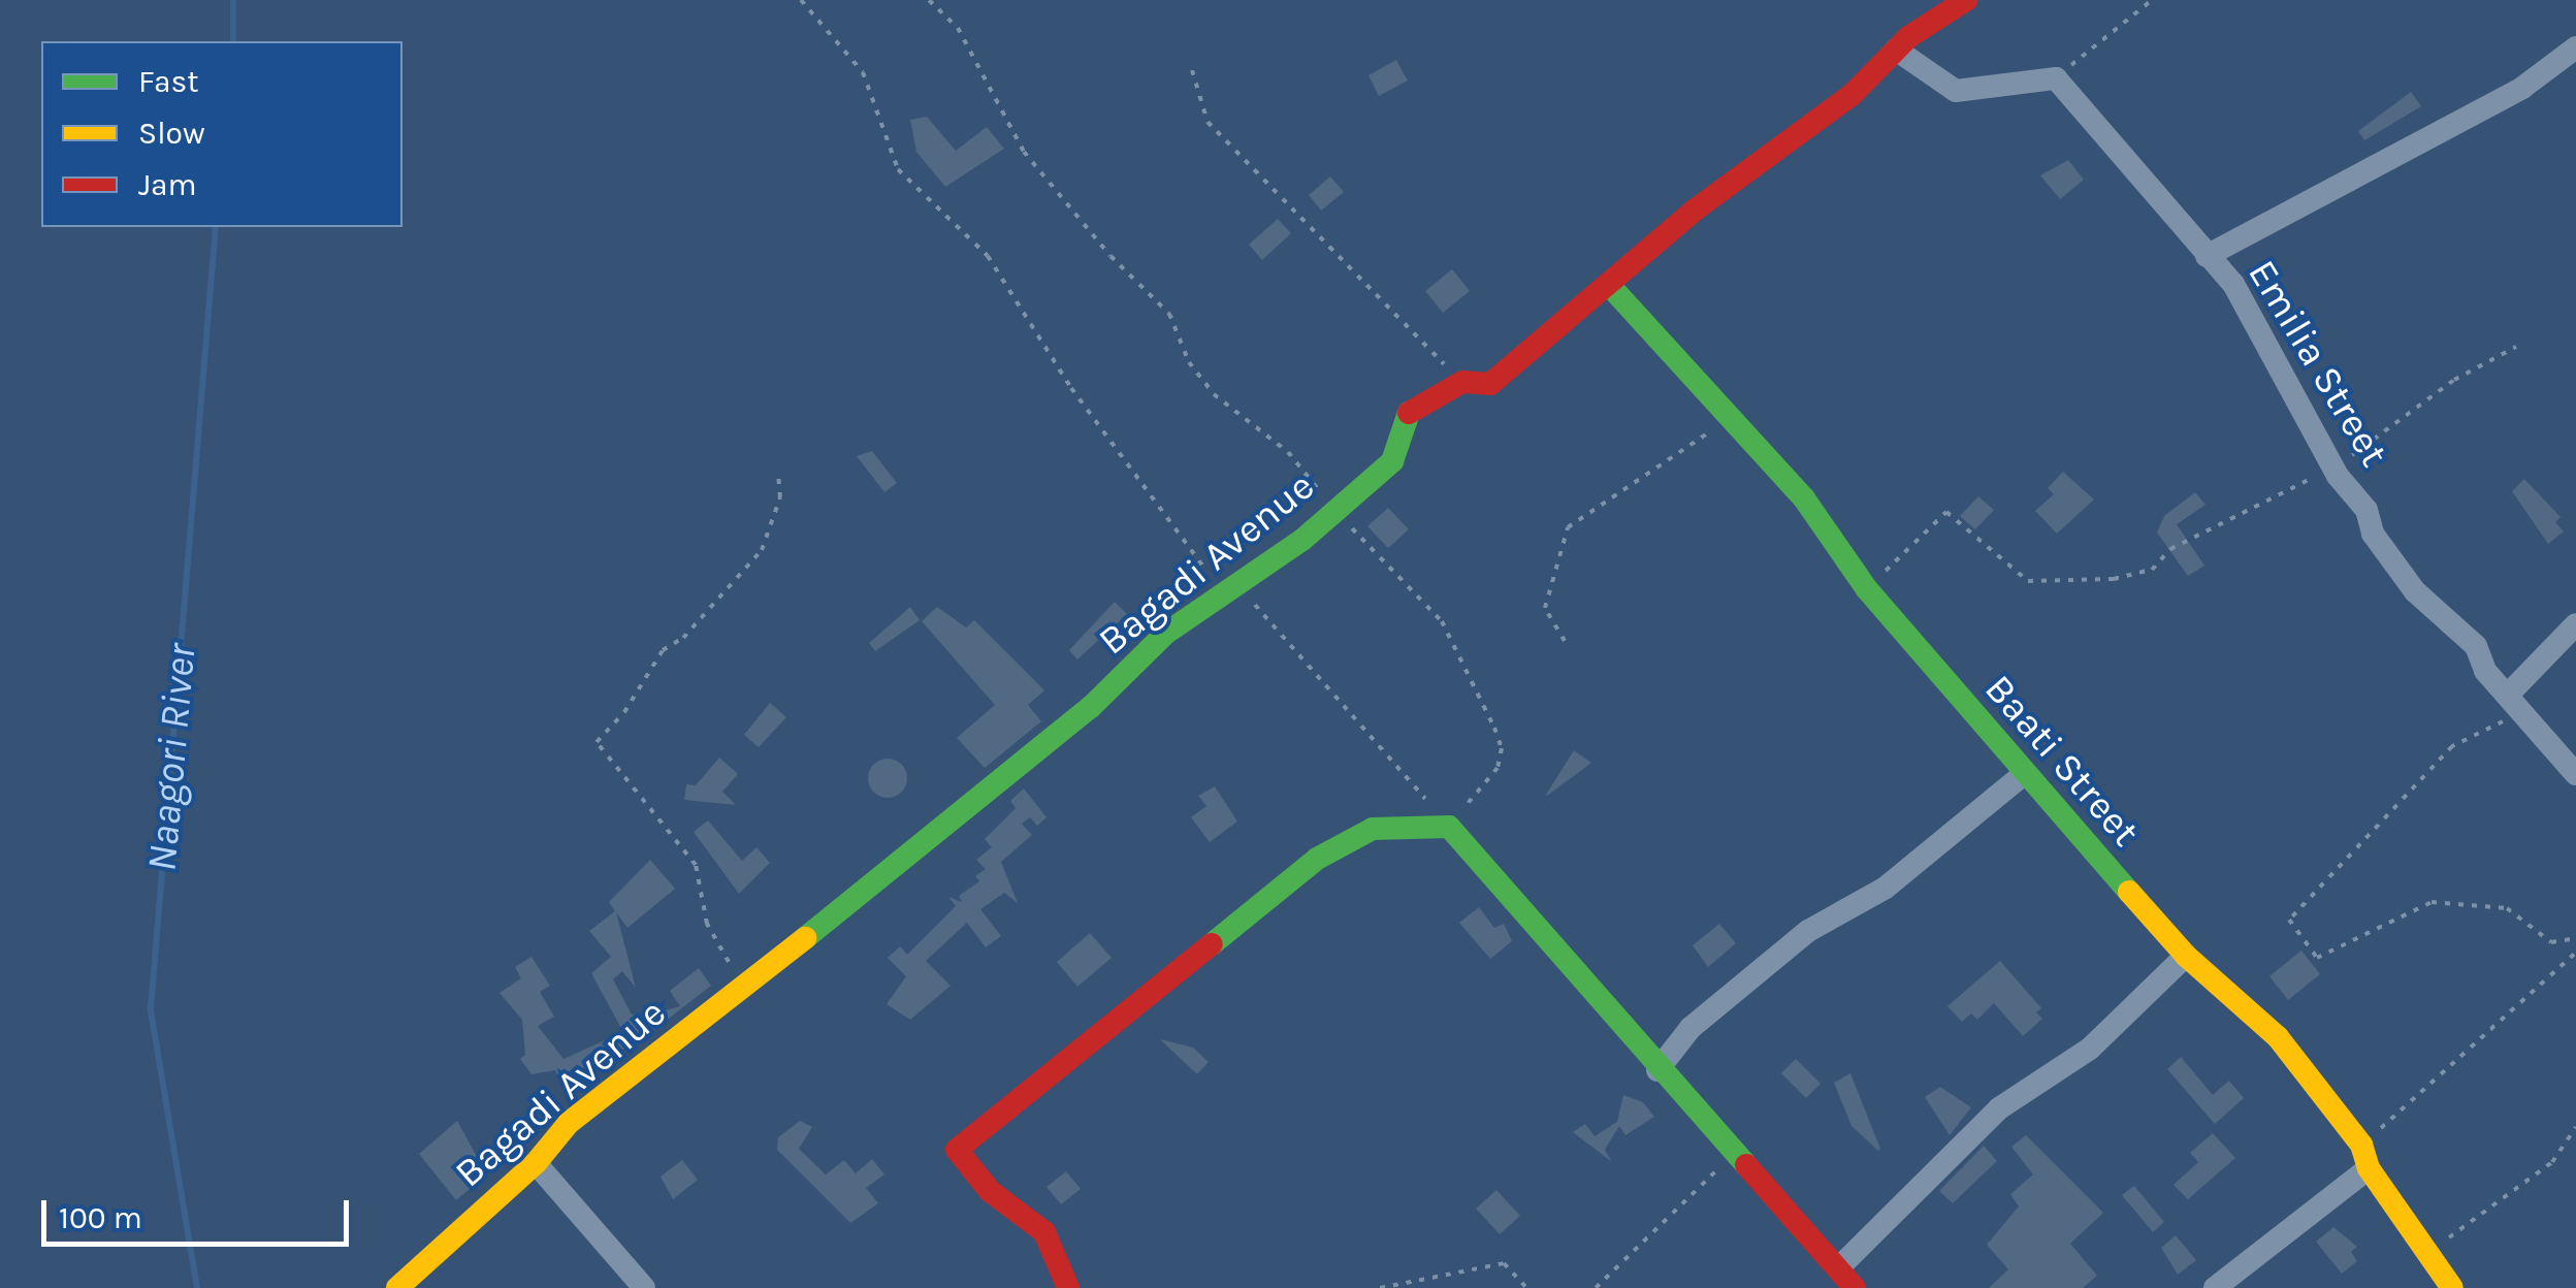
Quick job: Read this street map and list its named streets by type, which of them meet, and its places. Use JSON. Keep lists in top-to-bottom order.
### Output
{
  "streets": {
    "street": ["Emilia Street", "Bagadi Avenue", "Baati Street"]
  },
  "crossings": [
    ["Bagadi Avenue", "Baati Street"]
  ],
  "water": ["Naagori River"],
  "legend": ["Fast", "Slow", "Jam"],
  "scale_bar": "100 m"
}
